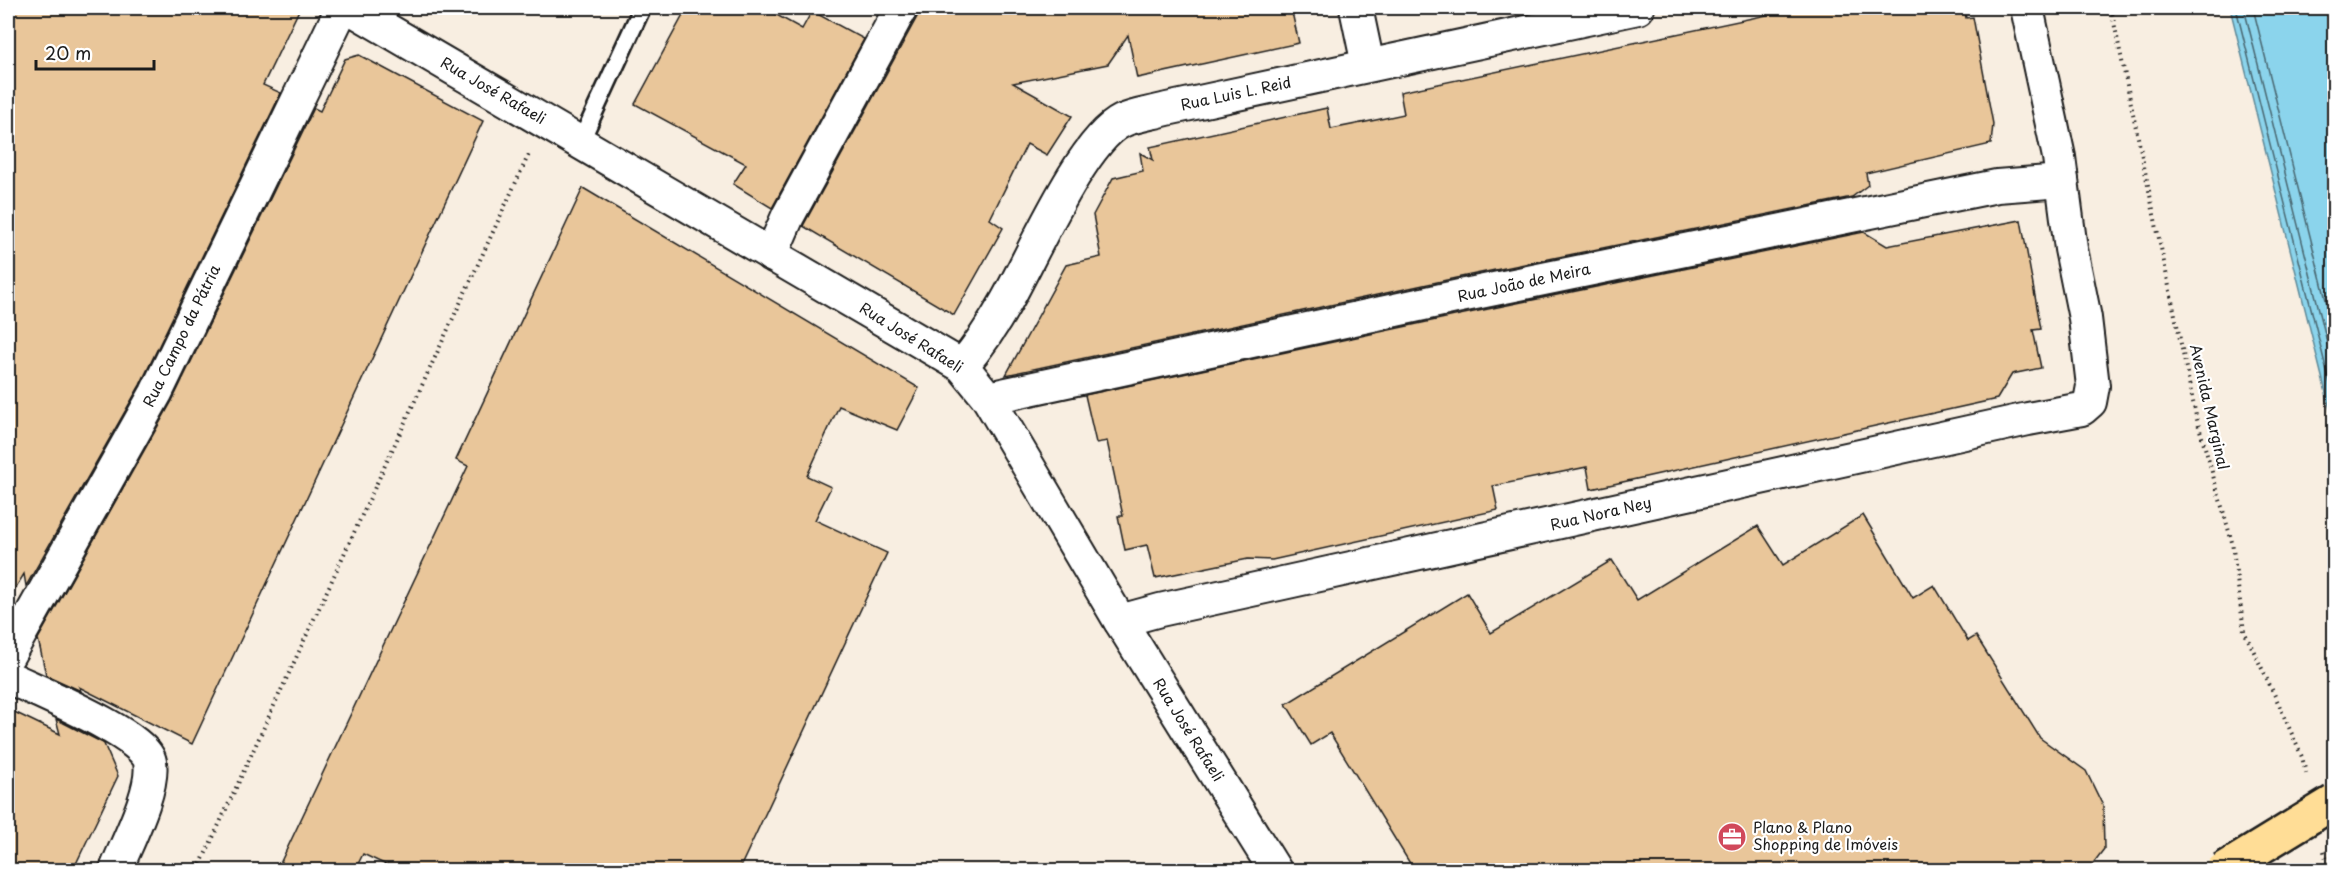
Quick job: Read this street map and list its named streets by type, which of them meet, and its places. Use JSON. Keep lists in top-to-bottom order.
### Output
{
  "streets": {
    "street": [
      "Rua José Rafaeli",
      "Rua Luis L. Reid",
      "Rua João de Meira",
      "Rua Campo da Pátria",
      "Rua Nora Ney"
    ],
    "path": ["Avenida Marginal"]
  },
  "crossings": [
    ["Rua José Rafaeli", "Rua Luis L. Reid"],
    ["Rua José Rafaeli", "Rua João de Meira"],
    ["Rua José Rafaeli", "Rua Nora Ney"],
    ["Rua João de Meira", "Rua Nora Ney"]
  ],
  "places": {
    "office": ["Plano & Plano Shopping de Imóveis"]
  },
  "scale_bar": "20 m"
}
